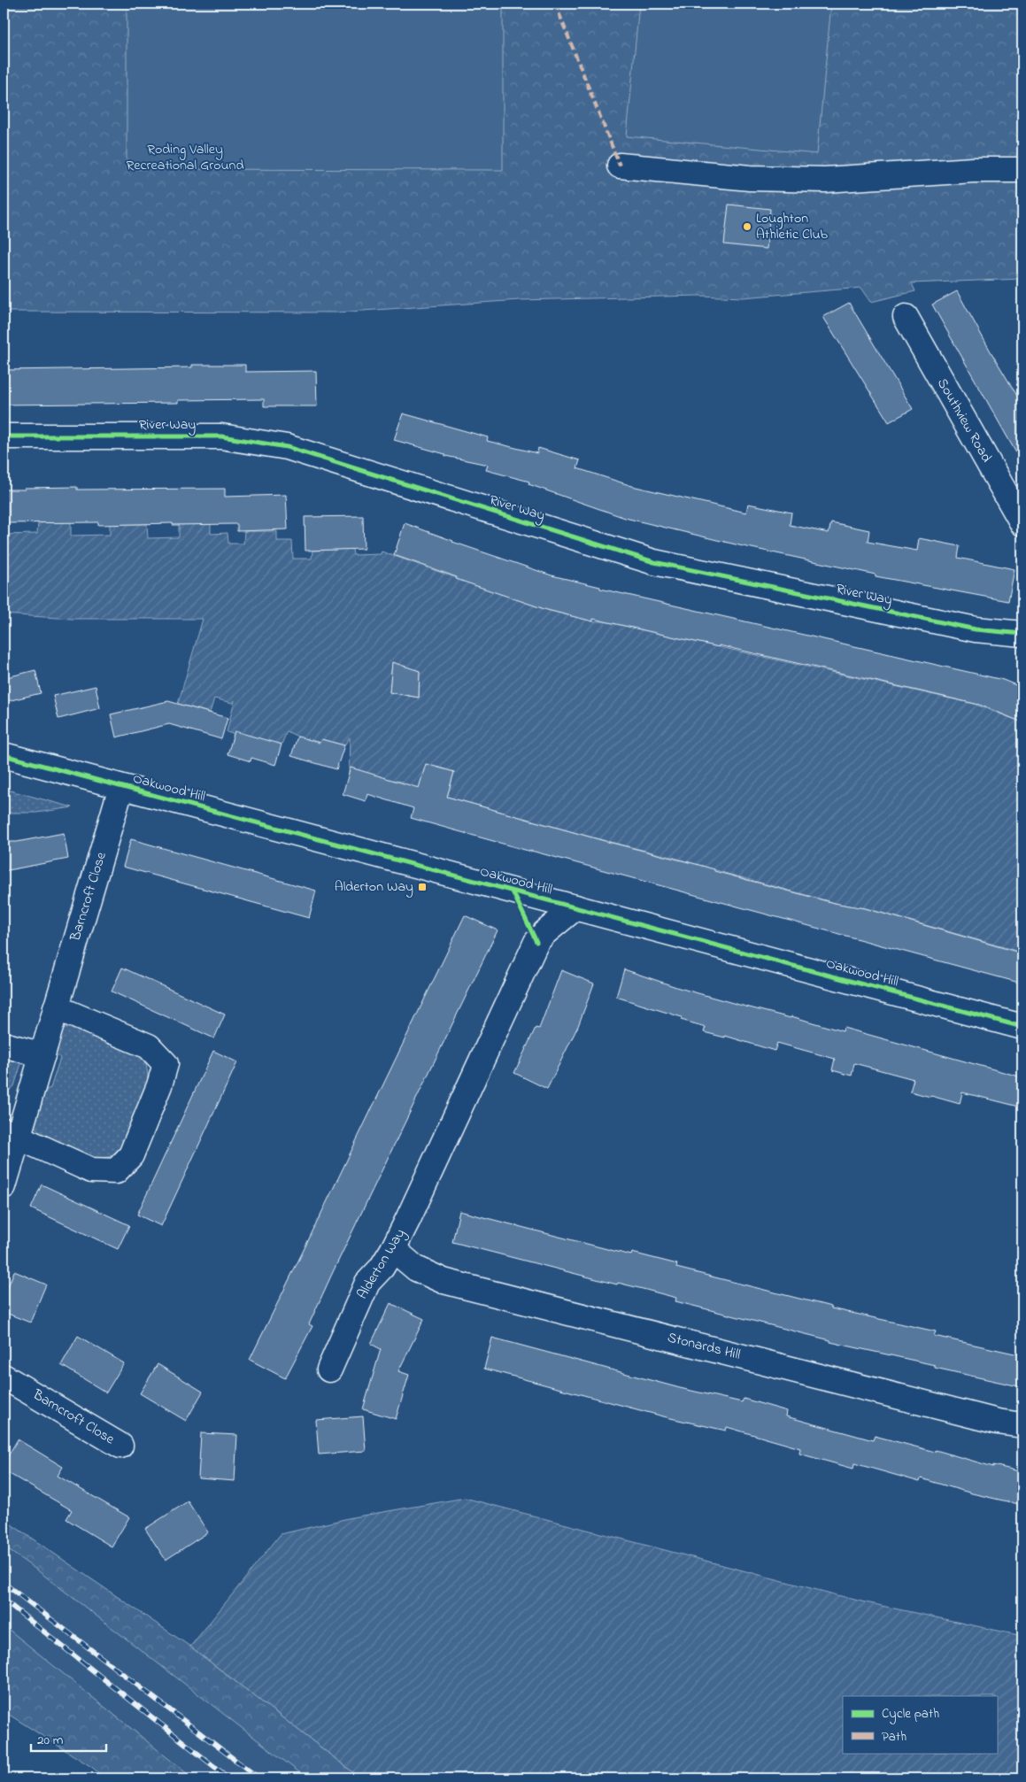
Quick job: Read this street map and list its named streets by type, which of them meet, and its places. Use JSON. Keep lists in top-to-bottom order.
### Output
{
  "streets": {
    "street": [
      "Southview Road",
      "River Way",
      "Oakwood Hill",
      "Barncroft Close",
      "Alderton Way",
      "Stonards Hill"
    ]
  },
  "crossings": [
    ["Oakwood Hill", "Barncroft Close"],
    ["Oakwood Hill", "Alderton Way"],
    ["Alderton Way", "Stonards Hill"]
  ],
  "parks": ["Roding Valley Recreational Ground"],
  "places": {
    "other": ["Loughton Athletic Club"],
    "transit": ["Alderton Way"]
  },
  "legend": ["Cycle path", "Path"],
  "scale_bar": "20 m"
}
